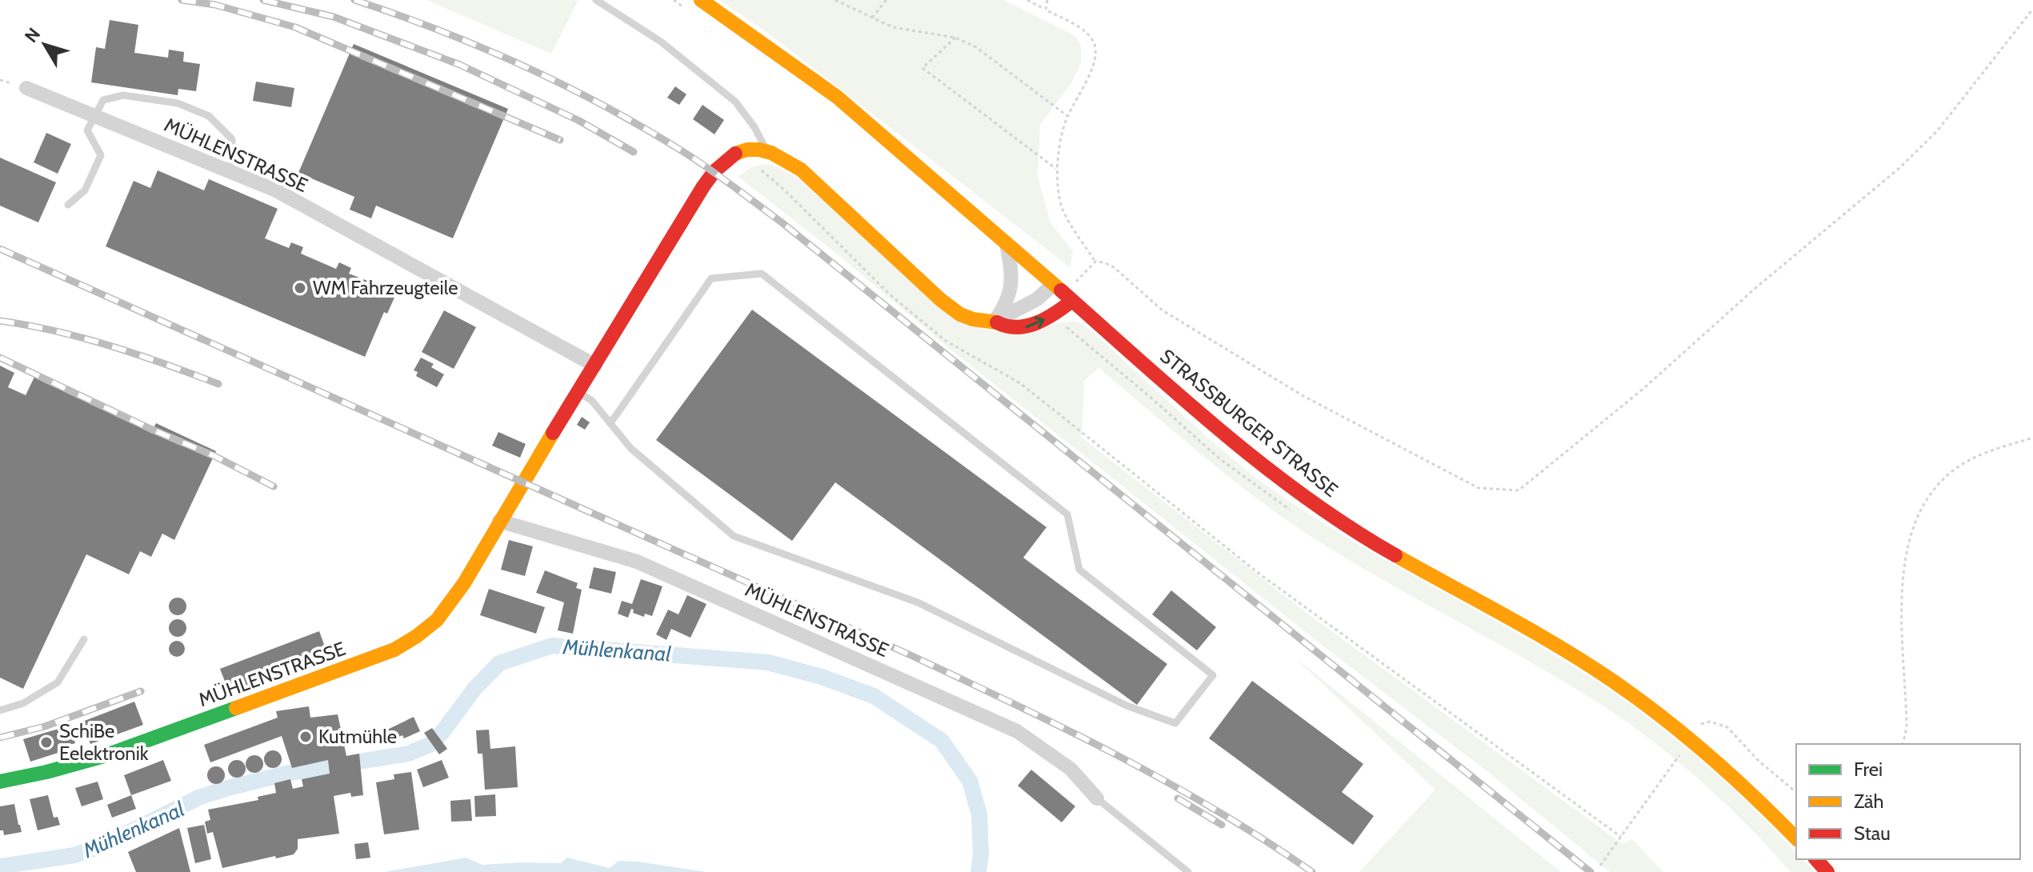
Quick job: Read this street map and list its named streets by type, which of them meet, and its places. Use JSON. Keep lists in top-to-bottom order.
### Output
{
  "streets": {
    "street": ["MÜHLENSTRASSE", "STRASSBURGER STRASSE"]
  },
  "water": ["Mühlenkanal"],
  "places": ["WM Fahrzeugteile", "Kutmühle", "SchiBe Eelektronik"],
  "legend": ["Frei", "Zäh", "Stau"],
  "north": "top left"
}
